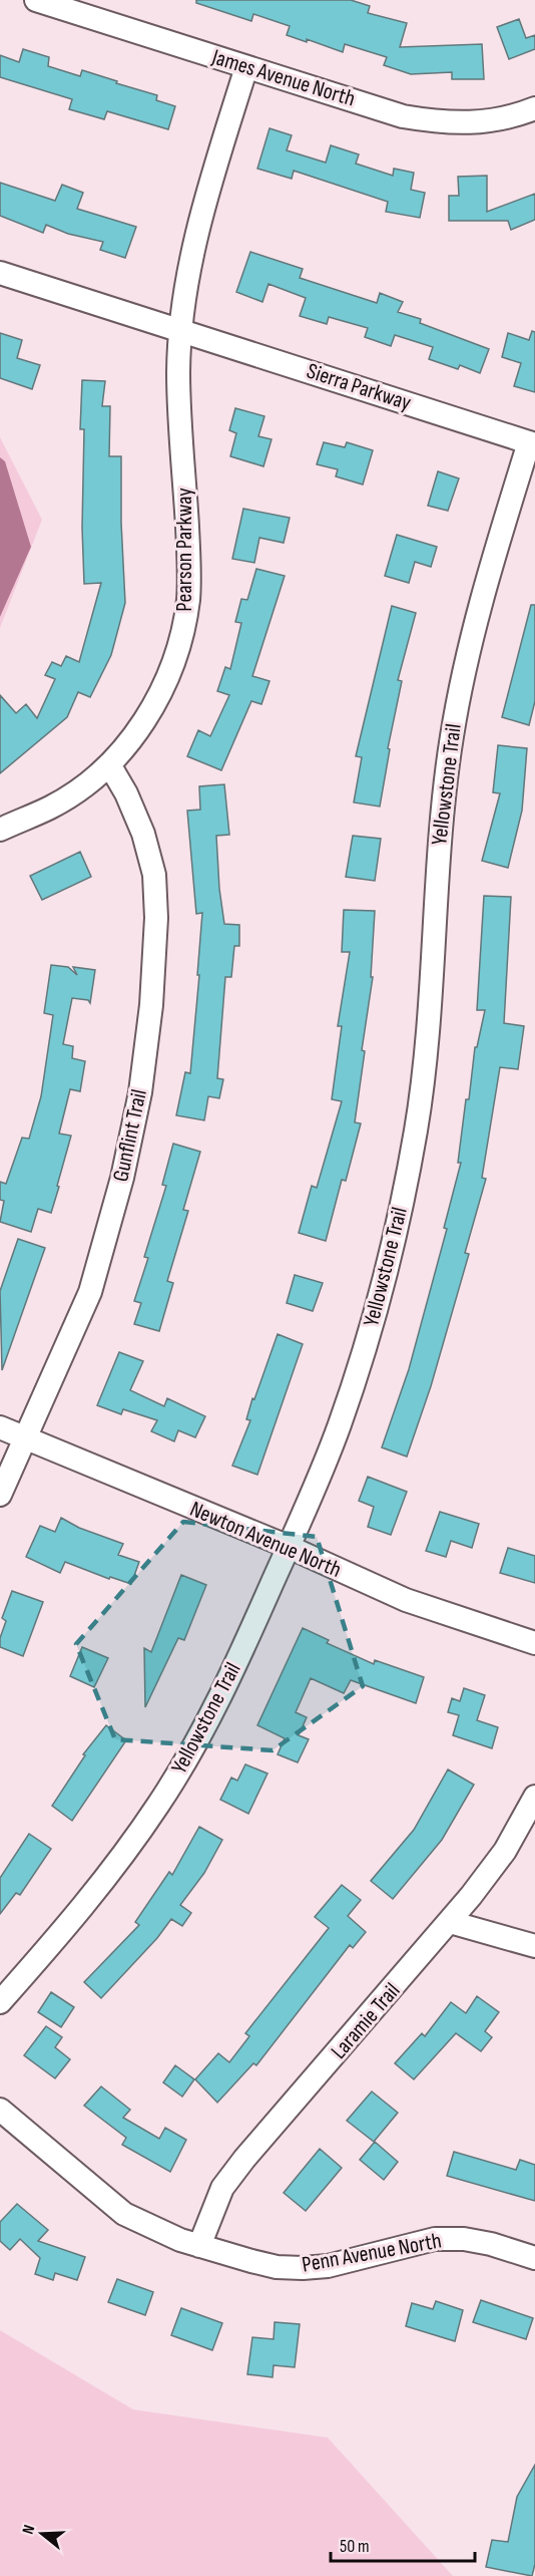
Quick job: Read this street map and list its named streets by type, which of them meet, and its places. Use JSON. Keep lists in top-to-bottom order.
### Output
{
  "streets": {
    "street": [
      "James Avenue North",
      "Sierra Parkway",
      "Pearson Parkway",
      "Yellowstone Trail",
      "Gunflint Trail",
      "Newton Avenue North",
      "Laramie Trail",
      "Penn Avenue North"
    ]
  },
  "crossings": [
    ["Sierra Parkway", "Pearson Parkway"],
    ["Sierra Parkway", "Yellowstone Trail"],
    ["Pearson Parkway", "Gunflint Trail"],
    ["Yellowstone Trail", "Newton Avenue North"],
    ["Gunflint Trail", "Newton Avenue North"],
    ["Laramie Trail", "Penn Avenue North"]
  ],
  "scale_bar": "50 m",
  "north": "left"
}
